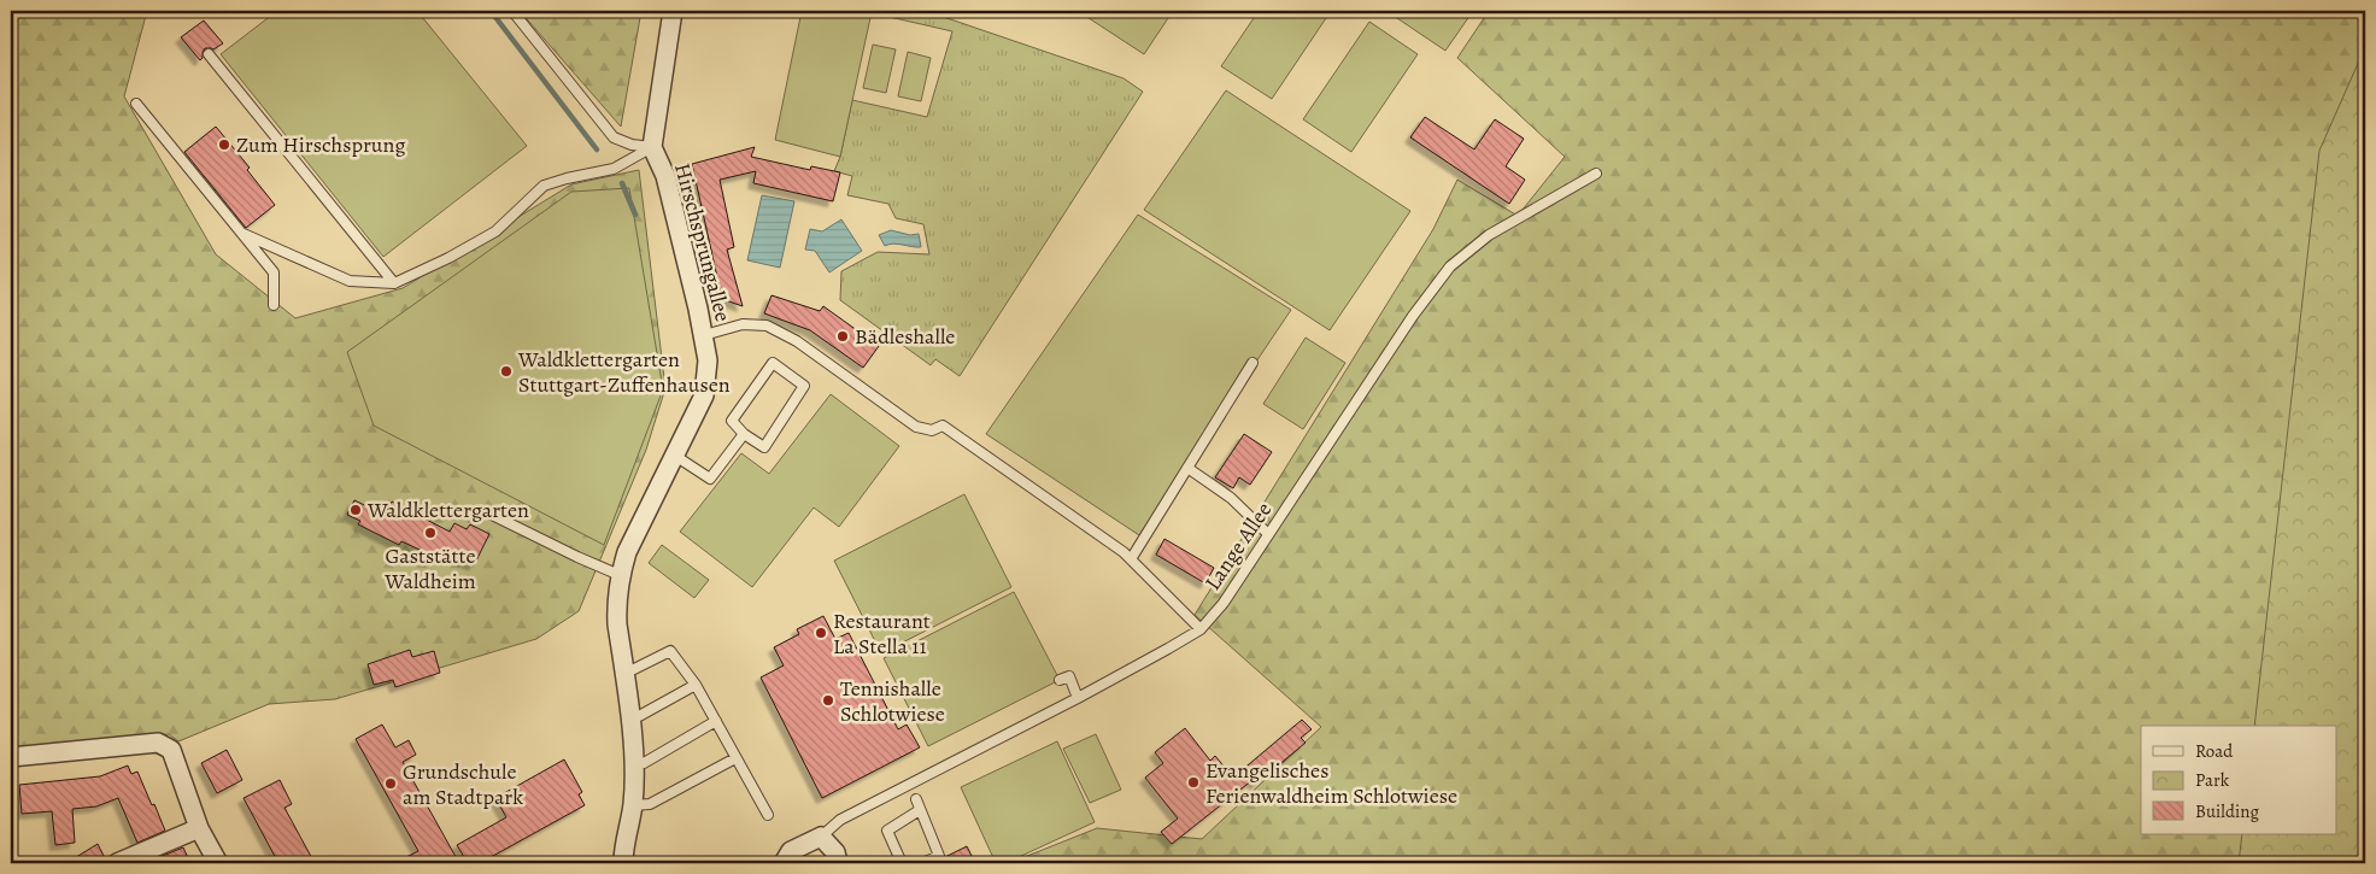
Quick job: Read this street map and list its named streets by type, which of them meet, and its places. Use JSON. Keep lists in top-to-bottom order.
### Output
{
  "streets": {
    "street": ["Hirschsprungallee"],
    "lane": ["Lange Allee"]
  },
  "places": [
    "Zum Hirschsprung",
    "Bädleshalle",
    "Waldklettergarten Stuttgart-Zuffenhausen",
    "Waldklettergarten",
    "Gaststätte Waldheim",
    "Restaurant La Stella 11",
    "Tennishalle Schlotwiese",
    "Evangelisches Ferienwaldheim Schlotwiese",
    "Grundschule am Stadtpark"
  ],
  "legend": ["Road", "Park", "Building"]
}
